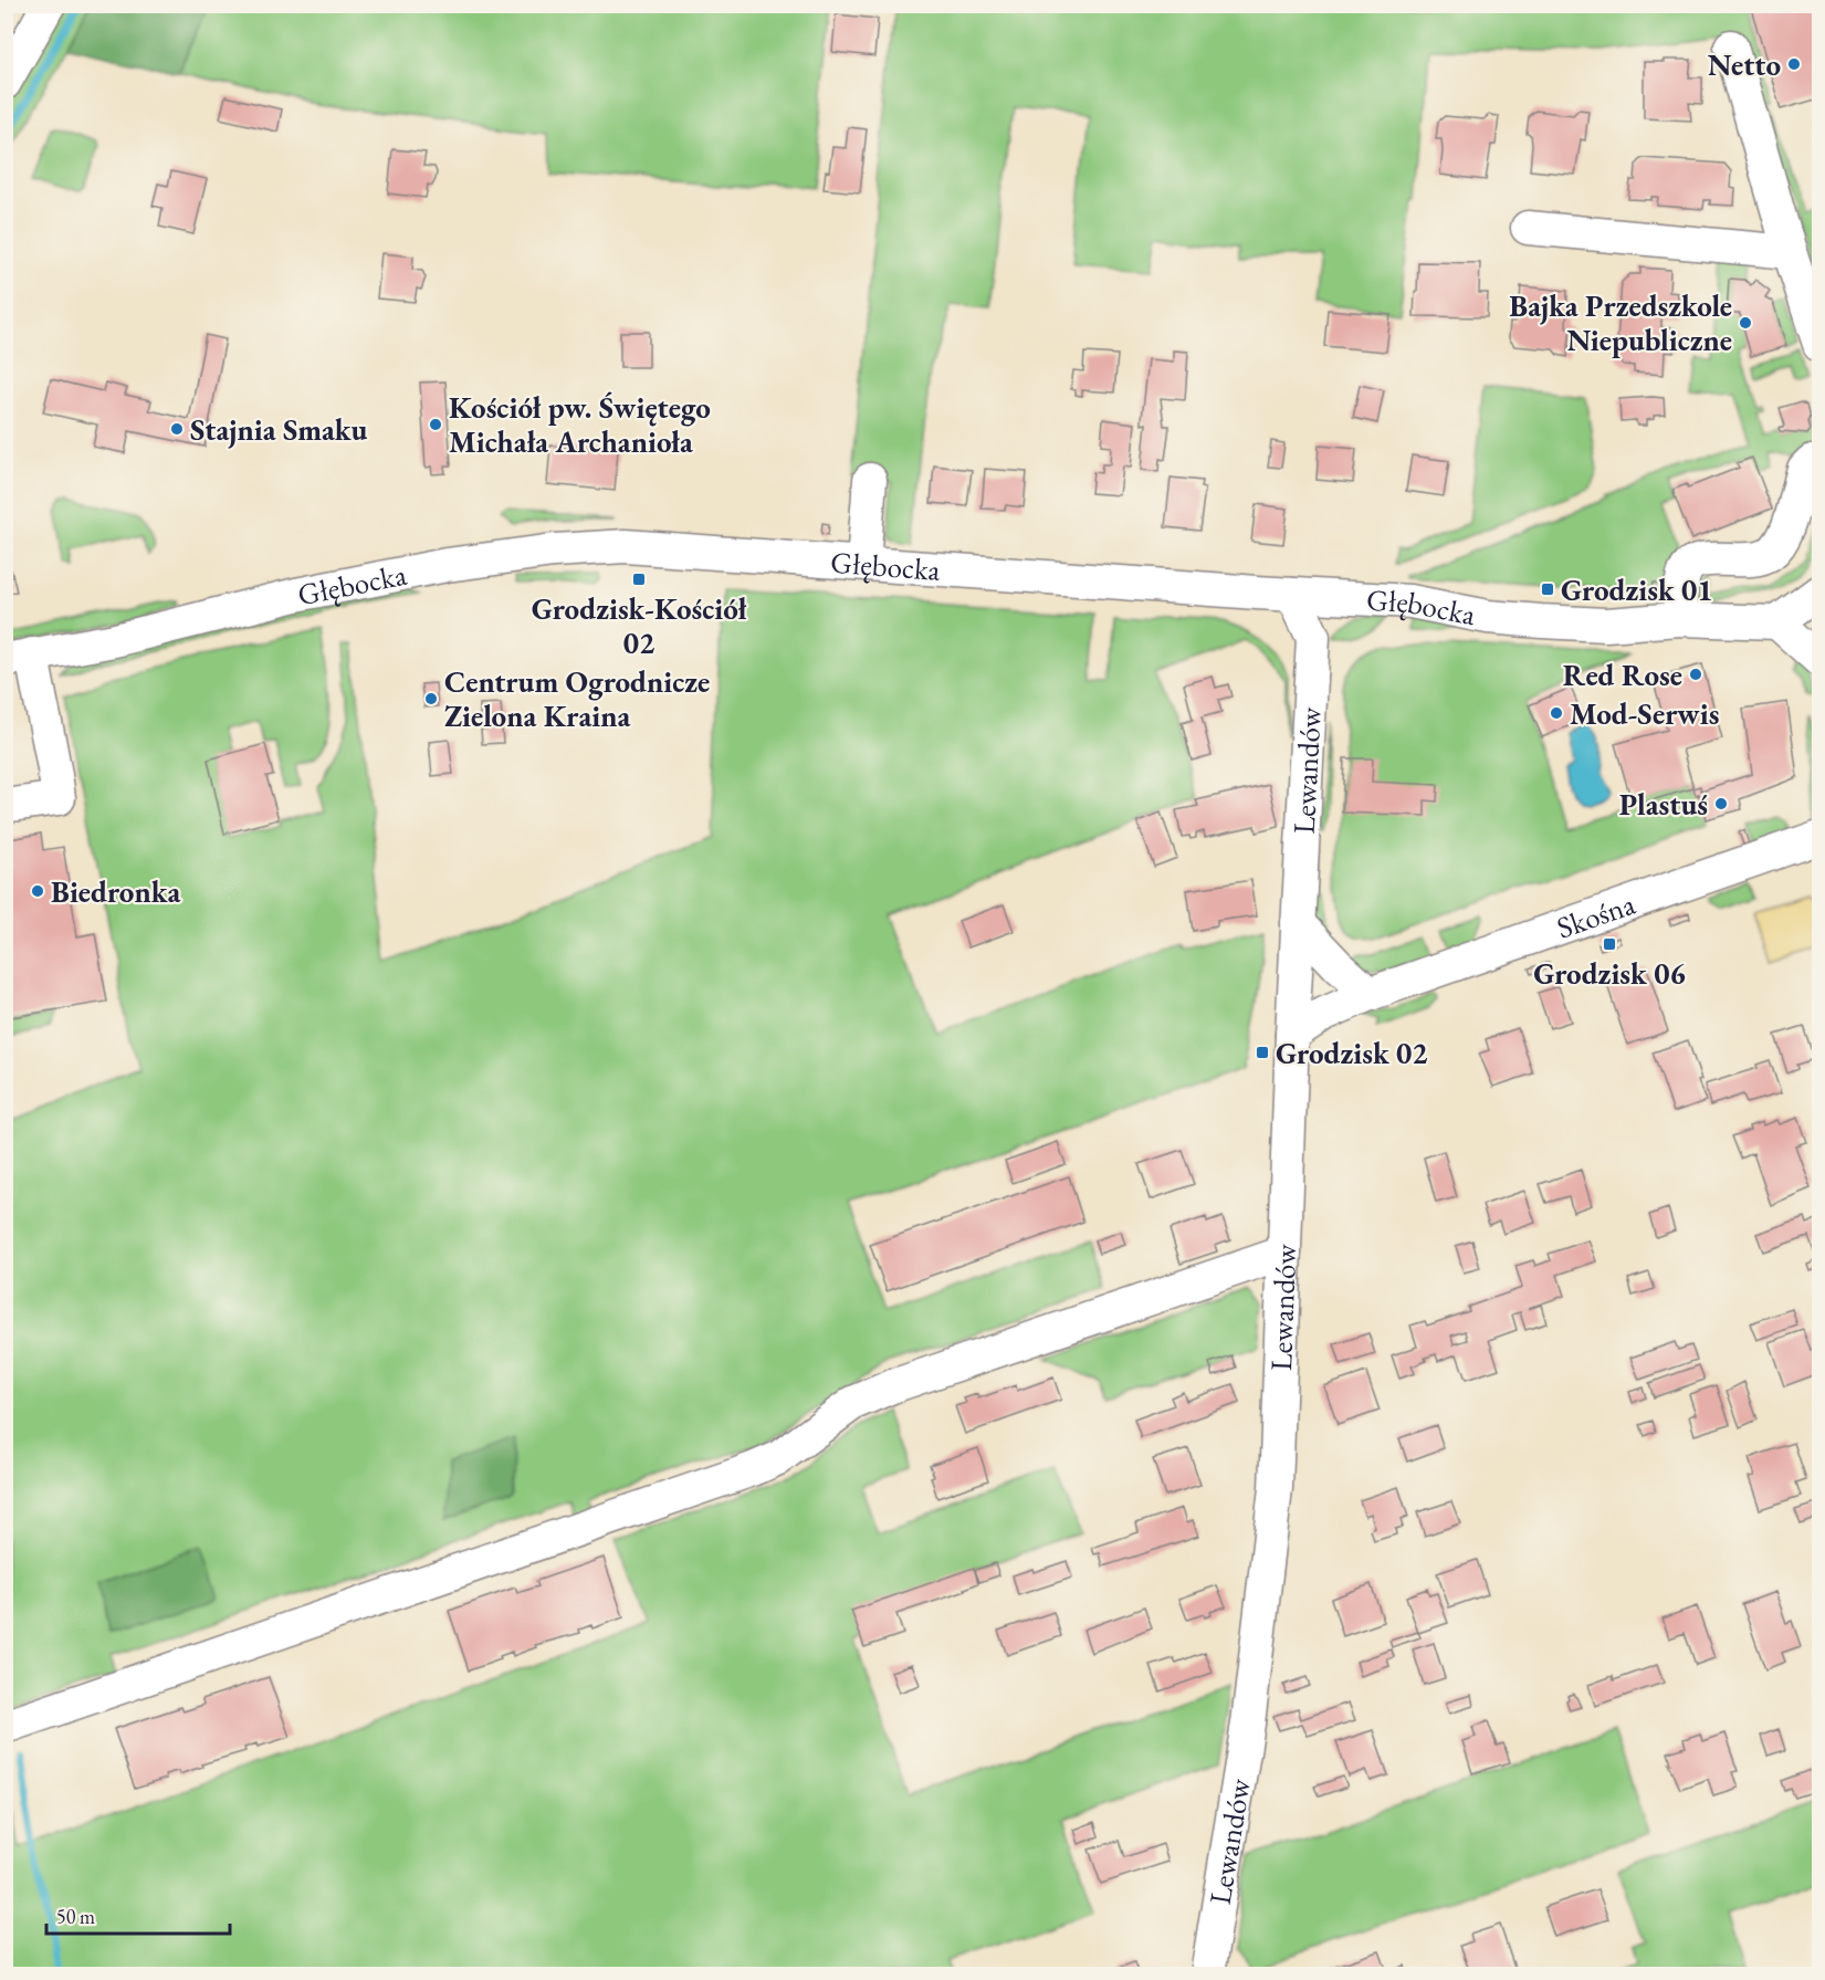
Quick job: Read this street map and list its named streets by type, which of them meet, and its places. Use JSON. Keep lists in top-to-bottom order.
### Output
{
  "streets": {
    "street": ["Głębocka", "Lewandów", "Skośna"]
  },
  "crossings": [
    ["Głębocka", "Lewandów"],
    ["Lewandów", "Skośna"]
  ],
  "places": {
    "other": [
      "Netto",
      "Bajka Przedszkole Niepubliczne",
      "Kościół pw. Świętego Michała Archanioła",
      "Stajnia Smaku",
      "Red Rose",
      "Centrum Ogrodnicze Zielona Kraina",
      "Mod-Serwis",
      "Plastuś",
      "Biedronka"
    ],
    "transit": [
      "Grodzisk-Kościół 02",
      "Grodzisk 01",
      "Grodzisk 06",
      "Grodzisk 02"
    ]
  },
  "scale_bar": "50 m"
}
